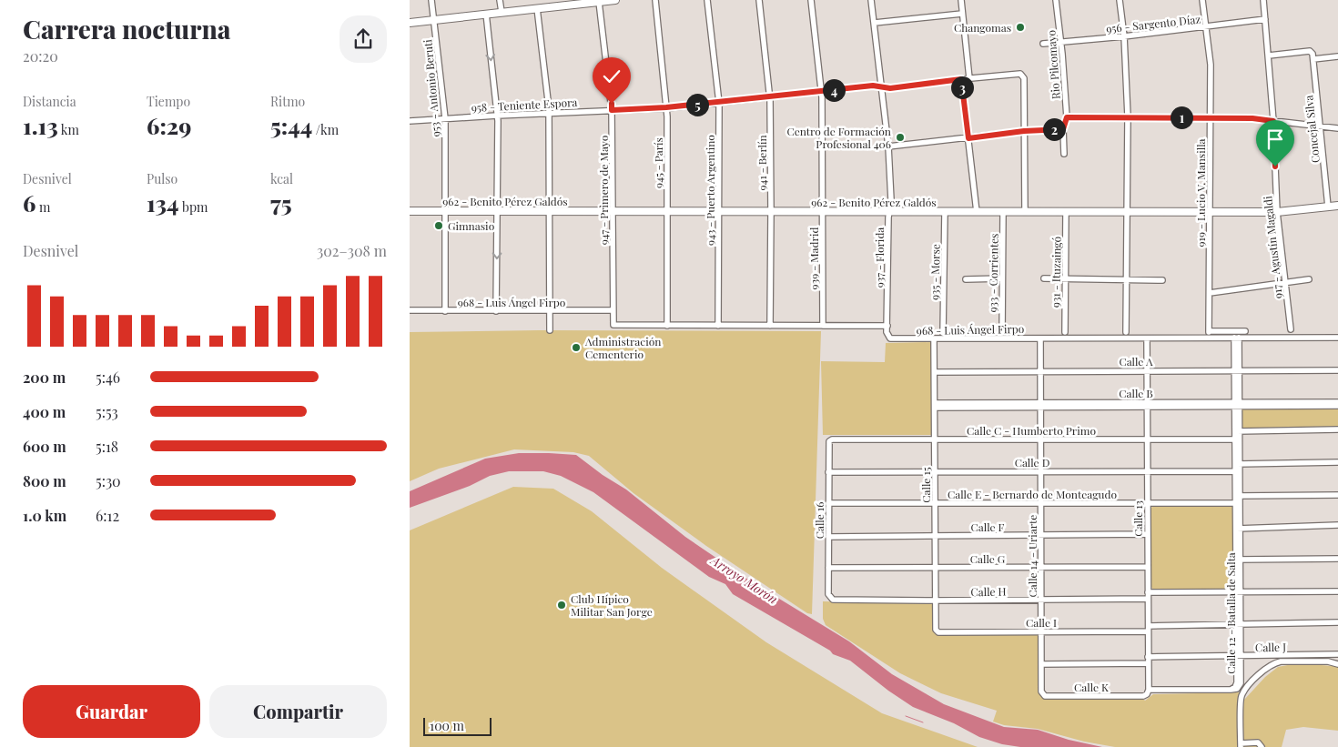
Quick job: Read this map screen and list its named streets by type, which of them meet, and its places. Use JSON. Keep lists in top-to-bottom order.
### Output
{
  "streets": {
    "main road": ["962 - Benito Pérez Galdós"],
    "street": [
      "956 - Sargento Díaz",
      "Rio Pilcomayo",
      "953 - Antonio Beruti",
      "958 - Teniente Espora",
      "Concejal Silva",
      "945 - París",
      "941 - Berlín",
      "947 - Primero de Mayo",
      "943 - Puerto Argentino",
      "919 - Lucio V. Mansilla",
      "917 - Agustín Magaldi",
      "937 - Florida",
      "939 - Madrid",
      "935 - Morse",
      "931 - Ituzaingó",
      "933 - Corrientes",
      "968 - Luis Ángel Firpo",
      "Calle A",
      "Calle B",
      "Calle C - Humberto Primo",
      "Calle D",
      "Calle 15",
      "Calle E - Bernardo de Monteagudo",
      "Calle 13",
      "Calle 16",
      "Calle F",
      "Calle 14 - Uriarte",
      "Calle G",
      "Calle H",
      "Calle 12 - Batalla de Salta",
      "Calle I",
      "Calle J",
      "Calle K"
    ]
  },
  "crossings": [
    ["956 - Sargento Díaz", "Rio Pilcomayo"],
    ["956 - Sargento Díaz", "919 - Lucio V. Mansilla"],
    ["956 - Sargento Díaz", "917 - Agustín Magaldi"],
    ["953 - Antonio Beruti", "958 - Teniente Espora"],
    ["953 - Antonio Beruti", "962 - Benito Pérez Galdós"],
    ["953 - Antonio Beruti", "968 - Luis Ángel Firpo"],
    ["958 - Teniente Espora", "945 - París"],
    ["958 - Teniente Espora", "941 - Berlín"],
    ["958 - Teniente Espora", "947 - Primero de Mayo"],
    ["958 - Teniente Espora", "943 - Puerto Argentino"],
    ["958 - Teniente Espora", "937 - Florida"],
    ["958 - Teniente Espora", "939 - Madrid"],
    ["Concejal Silva", "962 - Benito Pérez Galdós"],
    ["Concejal Silva", "917 - Agustín Magaldi"],
    ["945 - París", "947 - Primero de Mayo"],
    ["945 - París", "962 - Benito Pérez Galdós"],
    ["941 - Berlín", "962 - Benito Pérez Galdós"],
    ["947 - Primero de Mayo", "962 - Benito Pérez Galdós"],
    ["947 - Primero de Mayo", "968 - Luis Ángel Firpo"],
    ["943 - Puerto Argentino", "962 - Benito Pérez Galdós"],
    ["919 - Lucio V. Mansilla", "962 - Benito Pérez Galdós"],
    ["962 - Benito Pérez Galdós", "917 - Agustín Magaldi"],
    ["962 - Benito Pérez Galdós", "937 - Florida"],
    ["962 - Benito Pérez Galdós", "939 - Madrid"],
    ["962 - Benito Pérez Galdós", "935 - Morse"],
    ["962 - Benito Pérez Galdós", "931 - Ituzaingó"],
    ["962 - Benito Pérez Galdós", "933 - Corrientes"],
    ["937 - Florida", "968 - Luis Ángel Firpo"],
    ["968 - Luis Ángel Firpo", "Calle 15"],
    ["968 - Luis Ángel Firpo", "Calle 13"],
    ["968 - Luis Ángel Firpo", "Calle 14 - Uriarte"],
    ["968 - Luis Ángel Firpo", "Calle 12 - Batalla de Salta"],
    ["Calle A", "Calle 15"],
    ["Calle A", "Calle 13"],
    ["Calle A", "Calle 14 - Uriarte"],
    ["Calle A", "Calle 12 - Batalla de Salta"],
    ["Calle B", "Calle 15"],
    ["Calle B", "Calle 13"],
    ["Calle B", "Calle 14 - Uriarte"],
    ["Calle B", "Calle 12 - Batalla de Salta"],
    ["Calle C - Humberto Primo", "Calle 15"],
    ["Calle C - Humberto Primo", "Calle 13"],
    ["Calle C - Humberto Primo", "Calle 16"],
    ["Calle C - Humberto Primo", "Calle 14 - Uriarte"],
    ["Calle C - Humberto Primo", "Calle 12 - Batalla de Salta"],
    ["Calle D", "Calle 15"],
    ["Calle D", "Calle 13"],
    ["Calle D", "Calle 16"],
    ["Calle D", "Calle 14 - Uriarte"],
    ["Calle D", "Calle 12 - Batalla de Salta"],
    ["Calle 15", "Calle E - Bernardo de Monteagudo"],
    ["Calle 15", "Calle F"],
    ["Calle 15", "Calle G"],
    ["Calle 15", "Calle H"],
    ["Calle 15", "Calle I"],
    ["Calle E - Bernardo de Monteagudo", "Calle 13"],
    ["Calle E - Bernardo de Monteagudo", "Calle 16"],
    ["Calle E - Bernardo de Monteagudo", "Calle 14 - Uriarte"],
    ["Calle E - Bernardo de Monteagudo", "Calle 12 - Batalla de Salta"],
    ["Calle 13", "Calle F"],
    ["Calle 13", "Calle G"],
    ["Calle 13", "Calle H"],
    ["Calle 13", "Calle 12 - Batalla de Salta"],
    ["Calle 13", "Calle I"],
    ["Calle 13", "Calle J"],
    ["Calle 13", "Calle K"],
    ["Calle 16", "Calle F"],
    ["Calle 16", "Calle G"],
    ["Calle 16", "Calle H"],
    ["Calle F", "Calle 14 - Uriarte"],
    ["Calle 14 - Uriarte", "Calle G"],
    ["Calle 14 - Uriarte", "Calle H"],
    ["Calle 14 - Uriarte", "Calle I"],
    ["Calle 14 - Uriarte", "Calle K"],
    ["Calle H", "Calle 12 - Batalla de Salta"],
    ["Calle 12 - Batalla de Salta", "Calle I"],
    ["Calle 12 - Batalla de Salta", "Calle J"],
    ["Calle 12 - Batalla de Salta", "Calle K"]
  ],
  "water": ["Arroyo Morón"],
  "places": [
    "Changomas",
    "Centro de Formación Profesional 406",
    "Gimnasio",
    "Administración Cementerio",
    "Club Hípico Militar San Jorge"
  ],
  "scale_bar": "100 m",
  "page": {
    "heading": ["Carrera nocturna", "20:20"],
    "pins": [
      "3",
      "4",
      "5",
      "1",
      "2"
    ],
    "stats": [
      ["Distancia", "1.13 km"],
      ["Tiempo", "6:29"],
      ["Ritmo", "5:44 /km"],
      ["Desnivel", "6 m"],
      ["Pulso", "134 bpm"],
      ["kcal", "75"]
    ],
    "chart": ["Desnivel", "302–308 m"],
    "list": [
      {
        "name": "200 m",
        "note": "5:46"
      },
      {
        "name": "400 m",
        "note": "5:53"
      },
      {
        "name": "600 m",
        "note": "5:18"
      },
      {
        "name": "800 m",
        "note": "5:30"
      },
      {
        "name": "1.0 km",
        "note": "6:12"
      }
    ],
    "buttons": ["Guardar", "Compartir"],
    "scale": "100 m"
  }
}
